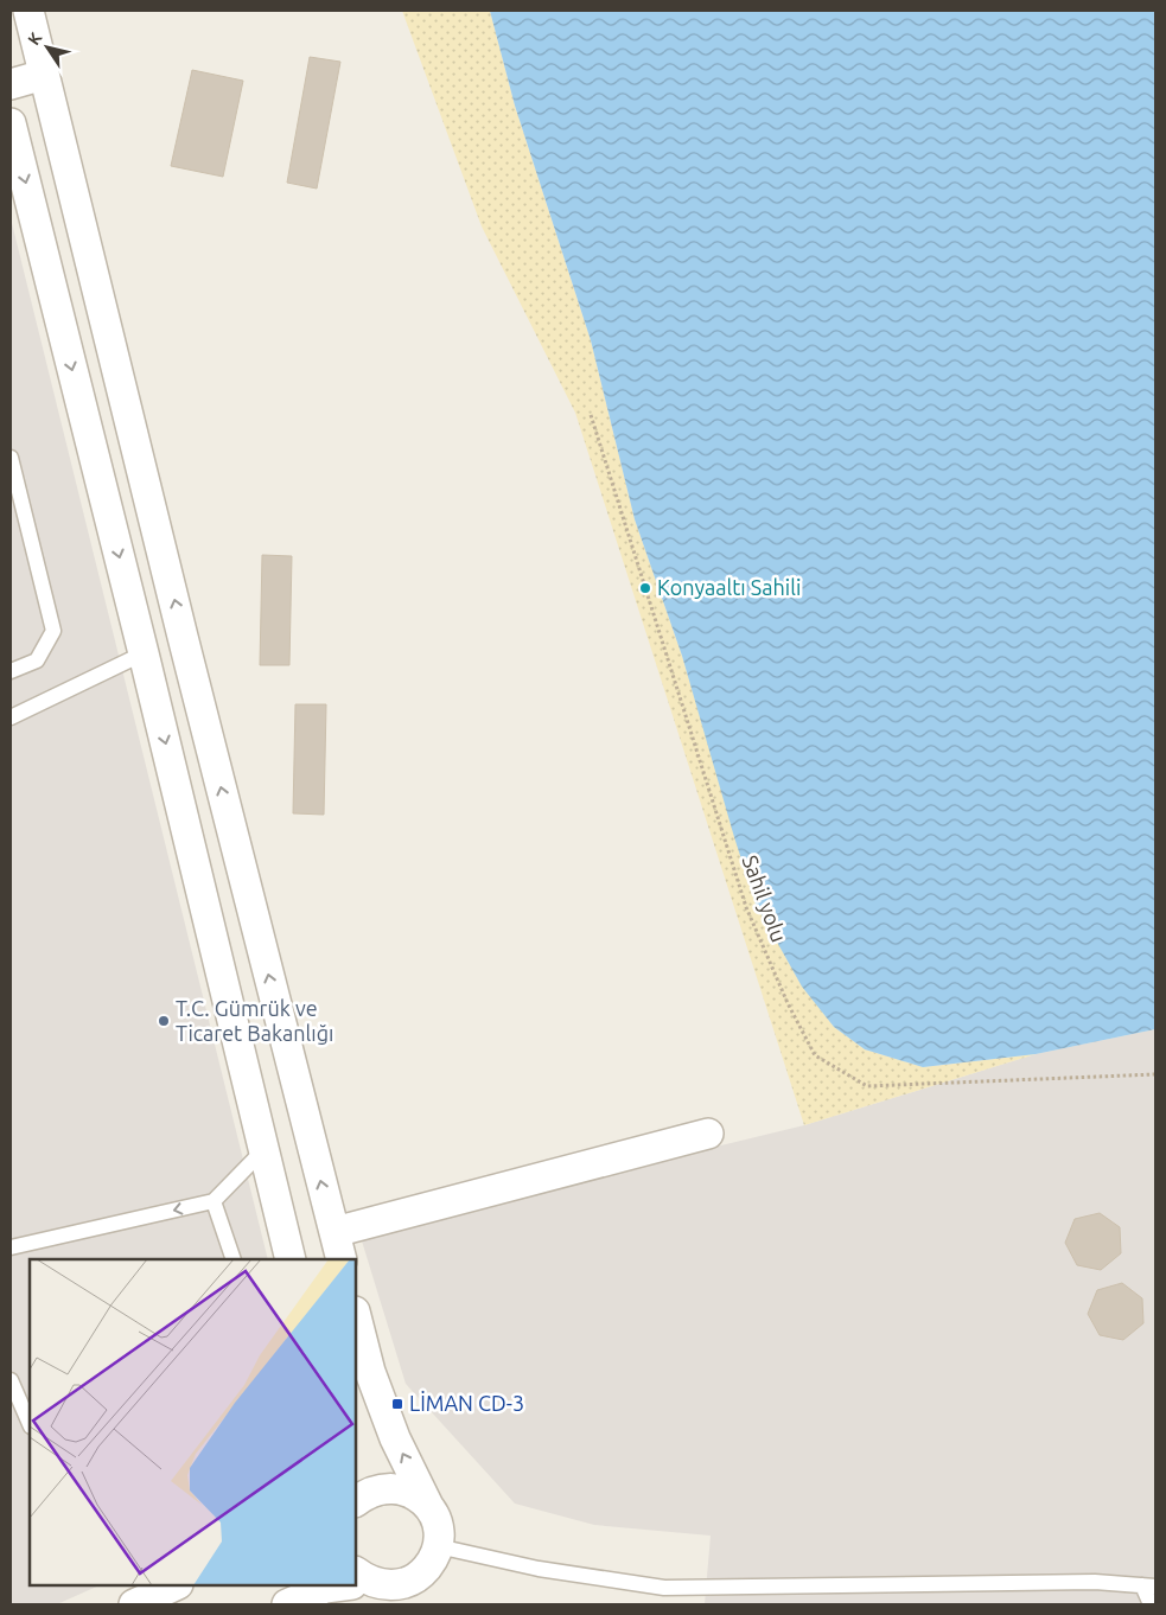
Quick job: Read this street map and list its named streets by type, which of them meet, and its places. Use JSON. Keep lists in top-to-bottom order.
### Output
{
  "streets": {
    "path": ["Sahil yolu"]
  },
  "places": {
    "other": ["Konyaaltı Sahili", "T.C. Gümrük ve Ticaret Bakanlığı"],
    "transit": ["LİMAN CD-3"]
  },
  "north": "top left"
}
